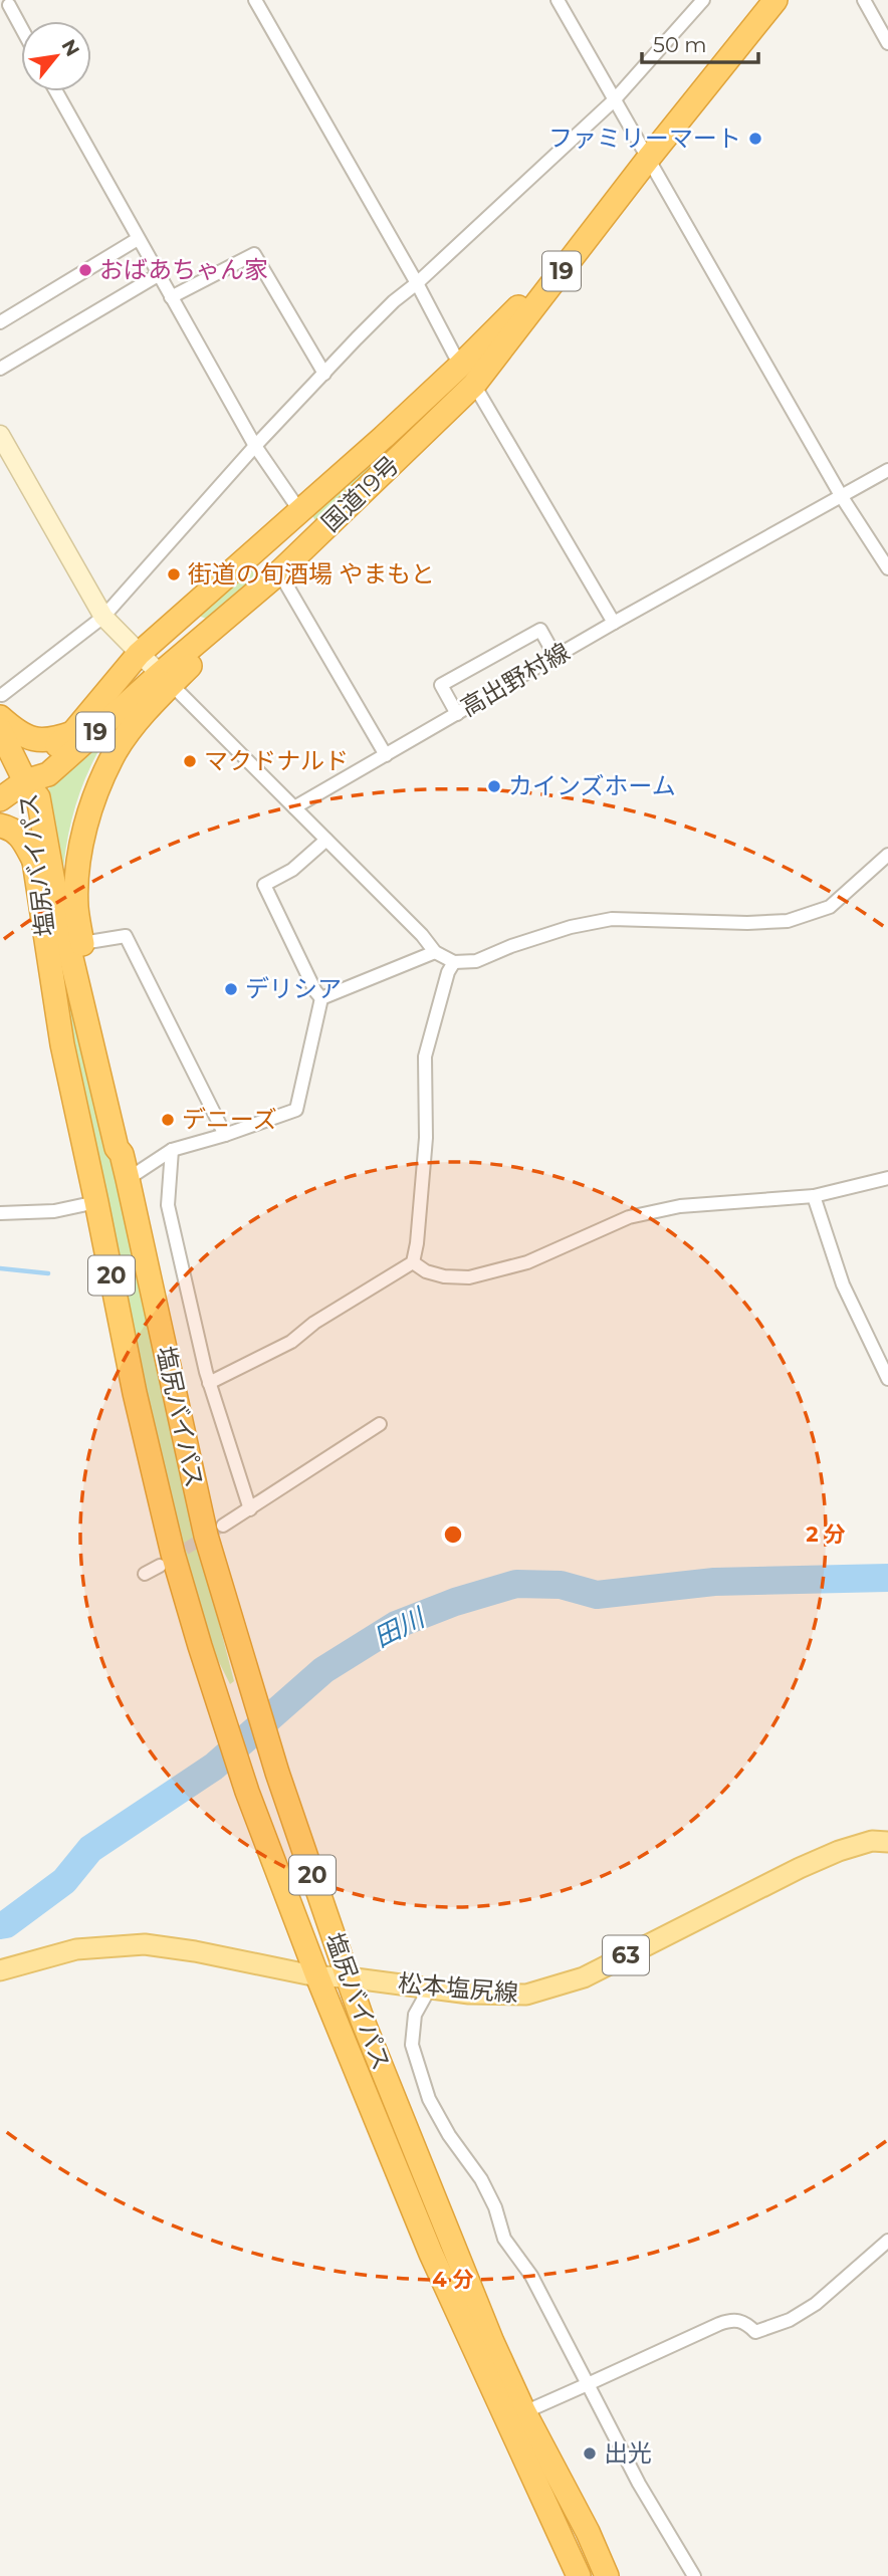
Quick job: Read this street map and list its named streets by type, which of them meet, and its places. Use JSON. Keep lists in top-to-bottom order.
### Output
{
  "streets": {
    "highway": [
      "19",
      "国道19号",
      "塩尻バイパス",
      "20"
    ],
    "main road": ["63", "松本塩尻線"],
    "street": ["高出野村線"]
  },
  "crossings": [
    ["19", "国道19号"],
    ["19", "塩尻バイパス"],
    ["国道19号", "塩尻バイパス"],
    ["塩尻バイパス", "松本塩尻線"]
  ],
  "water": ["田川"],
  "places": [
    "ファミリーマート",
    "おばあちゃん家",
    "街道の旬酒場 やまもと",
    "マクドナルド",
    "カインズホーム",
    "デリシア",
    "デニーズ",
    "出光"
  ],
  "scale_bar": "50 m",
  "north": "top right",
  "rings": ["2 分", "4 分"]
}
